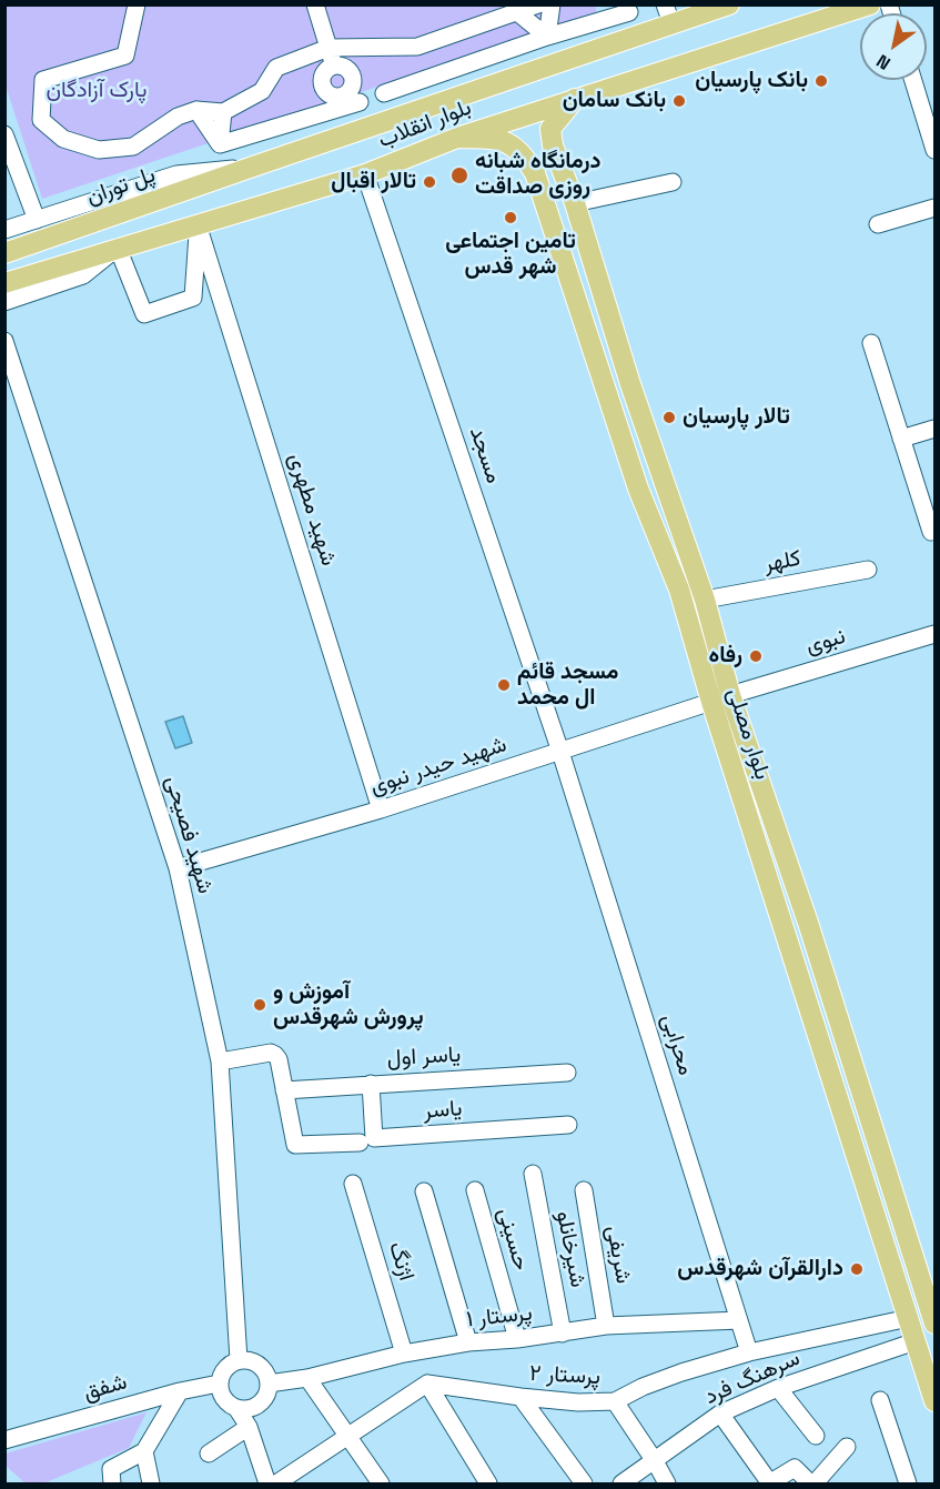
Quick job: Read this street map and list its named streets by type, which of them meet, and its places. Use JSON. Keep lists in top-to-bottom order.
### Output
{
  "streets": {
    "main road": ["بلوار انقلاب", "پل توران", "بلوار مصلی"],
    "street": [
      "مسجد",
      "شهید مطهری",
      "کلهر",
      "نبوی",
      "شهید حیدر نبوی",
      "شهید فصیحی",
      "محرابی",
      "یاسر اول",
      "یاسر",
      "حسینی",
      "شیرخانلو",
      "شریفی",
      "اژنگ",
      "پرستار ۱",
      "پرستار ۲",
      "سرهنگ فرد",
      "شفق"
    ]
  },
  "crossings": [
    ["بلوار انقلاب", "پل توران"],
    ["بلوار انقلاب", "مسجد"],
    ["بلوار انقلاب", "شهید مطهری"],
    ["بلوار انقلاب", "بلوار مصلی"],
    ["مسجد", "شهید حیدر نبوی"],
    ["مسجد", "محرابی"],
    ["شهید مطهری", "شهید حیدر نبوی"],
    ["کلهر", "بلوار مصلی"],
    ["نبوی", "بلوار مصلی"],
    ["بلوار مصلی", "شهید حیدر نبوی"],
    ["بلوار مصلی", "پرستار ۲"],
    ["بلوار مصلی", "سرهنگ فرد"],
    ["شهید حیدر نبوی", "شهید فصیحی"],
    ["شهید حیدر نبوی", "محرابی"],
    ["شهید فصیحی", "پرستار ۱"],
    ["شهید فصیحی", "شفق"],
    ["محرابی", "پرستار ۱"],
    ["محرابی", "پرستار ۲"],
    ["یاسر اول", "یاسر"],
    ["حسینی", "پرستار ۱"],
    ["شیرخانلو", "پرستار ۱"],
    ["شریفی", "پرستار ۱"],
    ["اژنگ", "پرستار ۱"],
    ["پرستار ۱", "شفق"]
  ],
  "parks": ["پارک آزادگان"],
  "places": [
    "بانک پارسیان",
    "بانک سامان",
    "درمانگاه شبانه روزی صداقت",
    "تالار اقبال",
    "تامین اجتماعی شهر قدس",
    "تالار پارسیان",
    "رفاه",
    "مسجد قائم ال محمد",
    "آموزش و پرورش شهرقدس",
    "دارالقرآن شهرقدس"
  ],
  "north": "bottom left"
}
